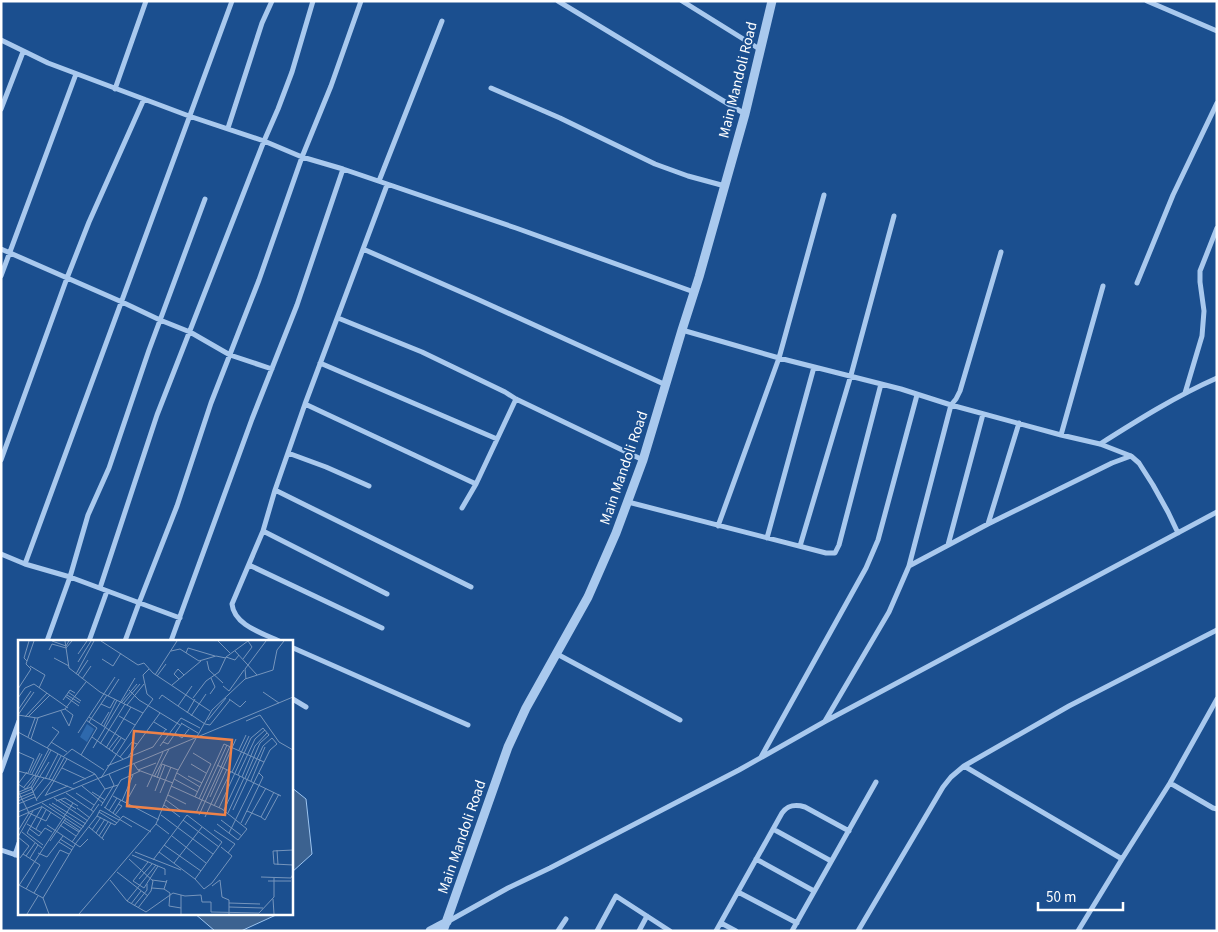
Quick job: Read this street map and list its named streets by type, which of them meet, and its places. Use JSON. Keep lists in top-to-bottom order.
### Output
{
  "streets": {
    "street": ["Main Mandoli Road"]
  },
  "scale_bar": "50 m"
}
